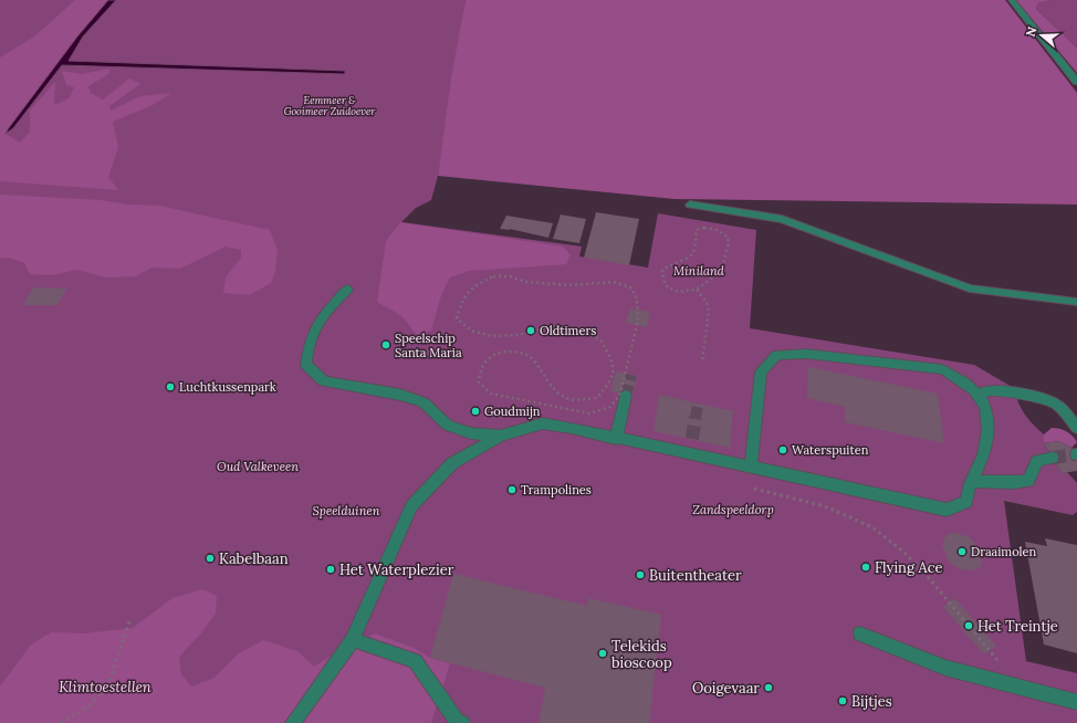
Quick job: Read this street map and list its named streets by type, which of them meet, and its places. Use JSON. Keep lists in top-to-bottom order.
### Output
{
  "parks": [
    "Eemmeer & Gooimeer Zuidoever",
    "Miniland",
    "Oud Valkeveen",
    "Zandspeeldorp",
    "Speelduinen",
    "Klimtoestellen"
  ],
  "places": [
    "Oldtimers",
    "Speelschip Santa Maria",
    "Luchtkussenpark",
    "Goudmijn",
    "Waterspuiten",
    "Trampolines",
    "Draaimolen",
    "Kabelbaan",
    "Flying Ace",
    "Het Waterplezier",
    "Buitentheater",
    "Het Treintje",
    "Telekids bioscoop",
    "Ooigevaar",
    "Bijtjes"
  ],
  "north": "left"
}
